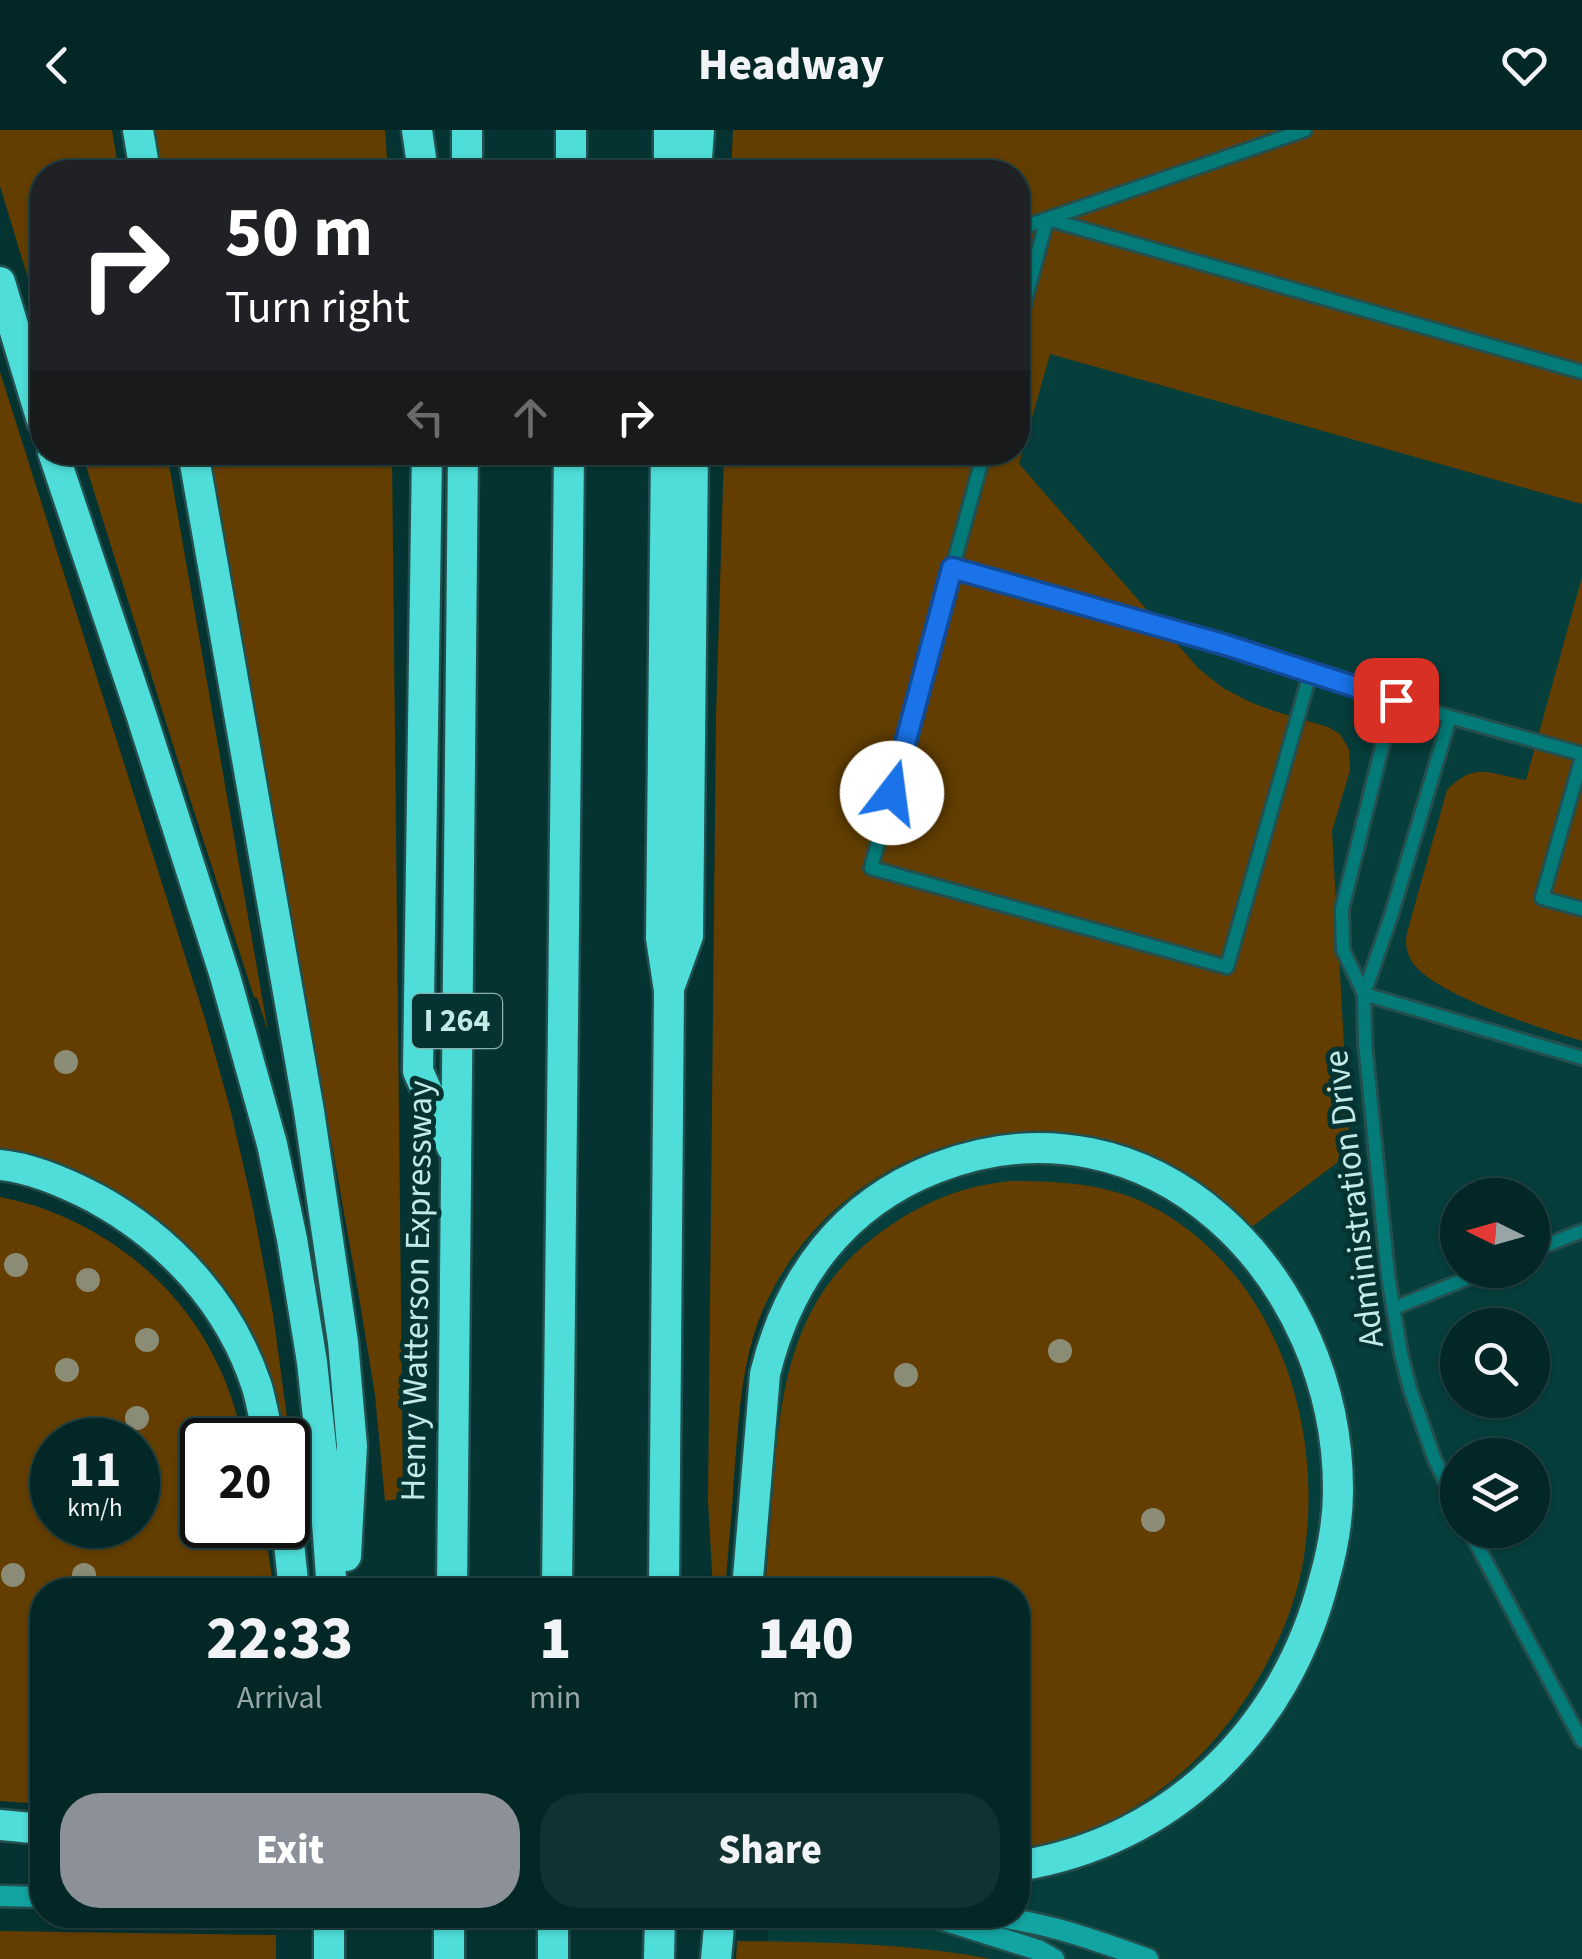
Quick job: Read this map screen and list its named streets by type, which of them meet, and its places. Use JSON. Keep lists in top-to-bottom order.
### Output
{
  "streets": {
    "highway": ["I 264", "Henry Watterson Expressway"],
    "lane": ["Administration Drive"]
  },
  "north": "left",
  "page": {
    "header": "Headway",
    "turn": ["50 m", "Turn right"],
    "speed": "11 km/h",
    "limit": "20",
    "eta": [
      "22:33",
      "Arrival",
      "1",
      "min",
      "140",
      "m"
    ],
    "buttons": ["Exit", "Share"]
  }
}
